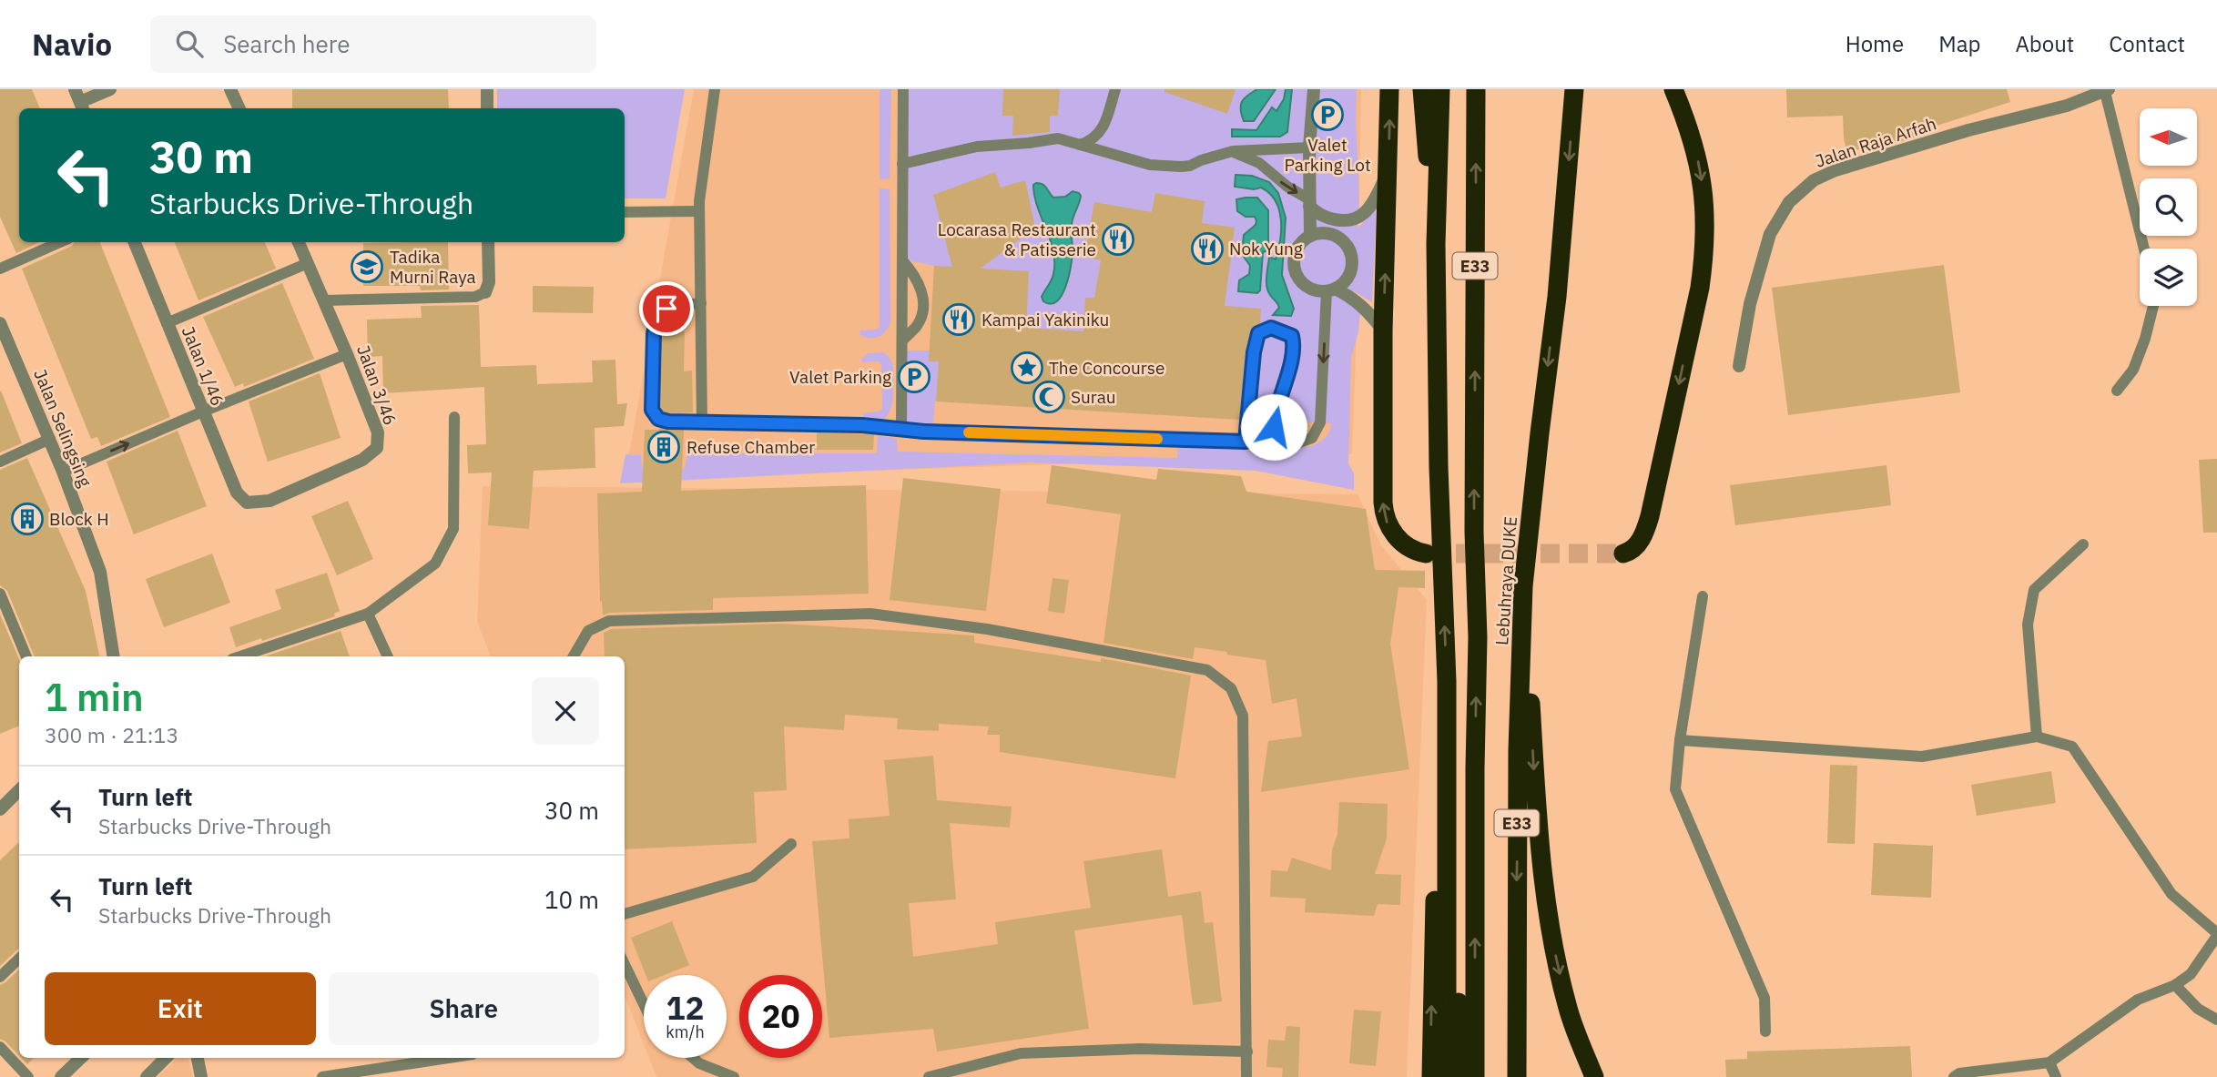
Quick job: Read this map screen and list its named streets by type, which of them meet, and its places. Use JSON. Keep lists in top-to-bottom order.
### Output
{
  "streets": {
    "highway": ["E33", "Lebuhraya DUKE"],
    "street": [
      "Jalan Raja Arfah",
      "Jalan 1/46",
      "Jalan 3/46",
      "Jalan Selingsing"
    ]
  },
  "crossings": [
    ["Jalan 1/46", "Jalan 3/46"]
  ],
  "places": {
    "parking": ["Valet Parking Lot", "Valet Parking"],
    "restaurant": ["Locarasa Restaurant & Patisserie", "Nok Yung", "Kampai Yakiniku"],
    "school or university": ["Tadika Murni Raya"],
    "place": ["The Concourse"],
    "mosque": ["Surau"],
    "building": ["Refuse Chamber", "Block H"]
  },
  "north": "left",
  "page": {
    "header": "Navio",
    "search": "Search here",
    "nav": [
      "Home",
      "Map",
      "About",
      "Contact"
    ],
    "turn": ["30 m", "Starbucks Drive-Through"],
    "heading": ["1 min", "300 m · 21:13"],
    "list": [
      {
        "name": "Turn left",
        "note": "Starbucks Drive-Through",
        "value": "30 m"
      },
      {
        "name": "Turn left",
        "note": "Starbucks Drive-Through",
        "value": "10 m"
      }
    ],
    "buttons": ["Exit", "Share"],
    "speed": "12 km/h",
    "limit": "20"
  }
}
